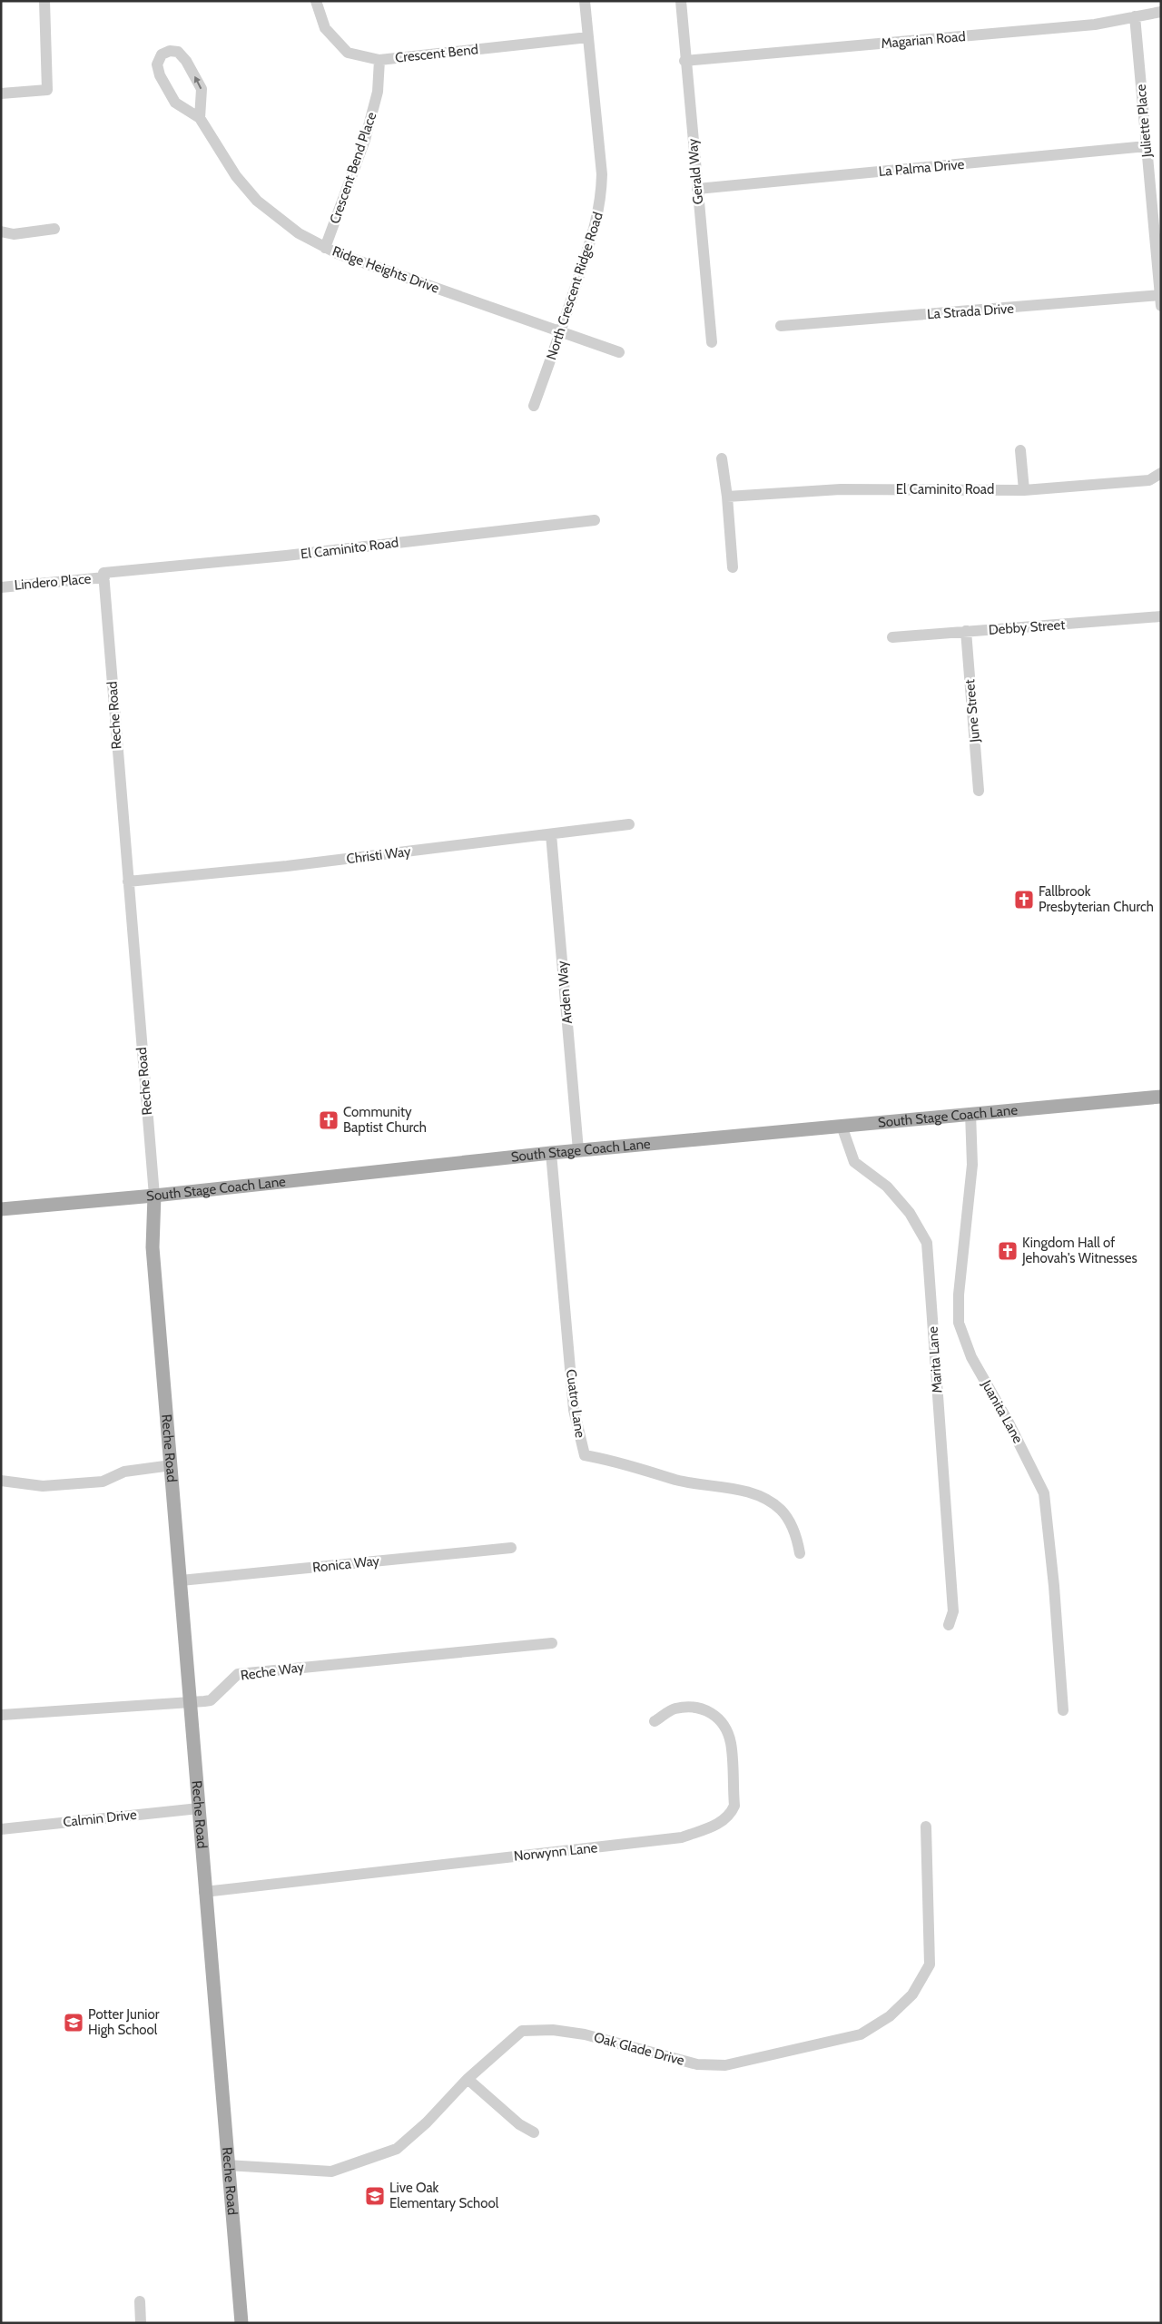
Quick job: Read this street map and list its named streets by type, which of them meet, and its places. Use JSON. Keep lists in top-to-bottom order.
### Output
{
  "streets": {
    "main road": ["Reche Road", "South Stage Coach Lane"],
    "street": [
      "Magarian Road",
      "Crescent Bend",
      "Juliette Place",
      "Crescent Bend Place",
      "La Palma Drive",
      "Gerald Way",
      "Ridge Heights Drive",
      "North Crescent Ridge Road",
      "La Strada Drive",
      "El Caminito Road",
      "Lindero Place",
      "Debby Street",
      "June Street",
      "Christi Way",
      "Arden Way",
      "Marita Lane",
      "Cuatro Lane",
      "Juanita Lane",
      "Ronica Way",
      "Reche Way",
      "Calmin Drive",
      "Norwynn Lane",
      "Oak Glade Drive"
    ]
  },
  "crossings": [
    ["Magarian Road", "Juliette Place"],
    ["Magarian Road", "Gerald Way"],
    ["Crescent Bend", "Crescent Bend Place"],
    ["Crescent Bend", "North Crescent Ridge Road"],
    ["Juliette Place", "La Palma Drive"],
    ["Juliette Place", "La Strada Drive"],
    ["Crescent Bend Place", "Ridge Heights Drive"],
    ["La Palma Drive", "Gerald Way"],
    ["Ridge Heights Drive", "North Crescent Ridge Road"],
    ["El Caminito Road", "Lindero Place"],
    ["El Caminito Road", "Reche Road"],
    ["Lindero Place", "Reche Road"],
    ["Debby Street", "June Street"],
    ["Reche Road", "Christi Way"],
    ["Reche Road", "South Stage Coach Lane"],
    ["Reche Road", "Ronica Way"],
    ["Reche Road", "Reche Way"],
    ["Reche Road", "Calmin Drive"],
    ["Reche Road", "Norwynn Lane"],
    ["Reche Road", "Oak Glade Drive"],
    ["Christi Way", "Arden Way"],
    ["Arden Way", "South Stage Coach Lane"],
    ["South Stage Coach Lane", "Marita Lane"],
    ["South Stage Coach Lane", "Cuatro Lane"],
    ["South Stage Coach Lane", "Juanita Lane"]
  ],
  "places": {
    "church": ["Fallbrook Presbyterian Church", "Community Baptist Church", "Kingdom Hall of Jehovah's Witnesses"],
    "school or university": ["Potter Junior High School", "Live Oak Elementary School"]
  }
}
